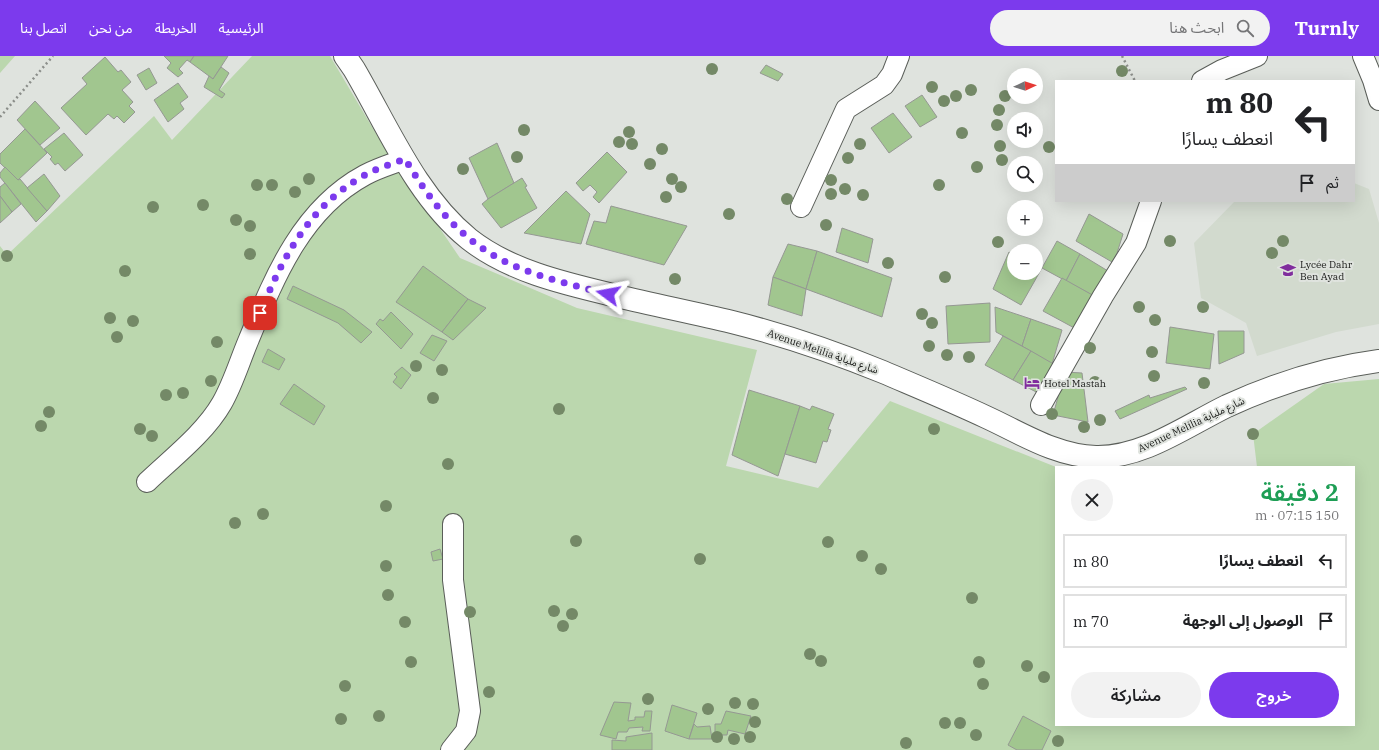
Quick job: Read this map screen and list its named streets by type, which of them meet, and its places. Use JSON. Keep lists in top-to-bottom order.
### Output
{
  "streets": {
    "street": ["Avenue Melilia شارع ملياية"]
  },
  "places": {
    "school or university": ["Lycée Dahr Ben Ayad"],
    "hotel": ["Hotel Mastah"]
  },
  "north": "right",
  "page": {
    "header": "Turnly",
    "search": "ابحث هنا",
    "nav": [
      "الرئيسية",
      "الخريطة",
      "من نحن",
      "اتصل بنا"
    ],
    "map_buttons": ["+", "−"],
    "turn": ["80 m", "انعطف يسارًا"],
    "then": "ثم",
    "heading": ["2 دقيقة", "150 m · 07:15"],
    "list": [
      {
        "name": "انعطف يسارًا",
        "value": "80 m"
      },
      {
        "name": "الوصول إلى الوجهة",
        "value": "70 m"
      }
    ],
    "buttons": ["خروج", "مشاركة"]
  }
}
